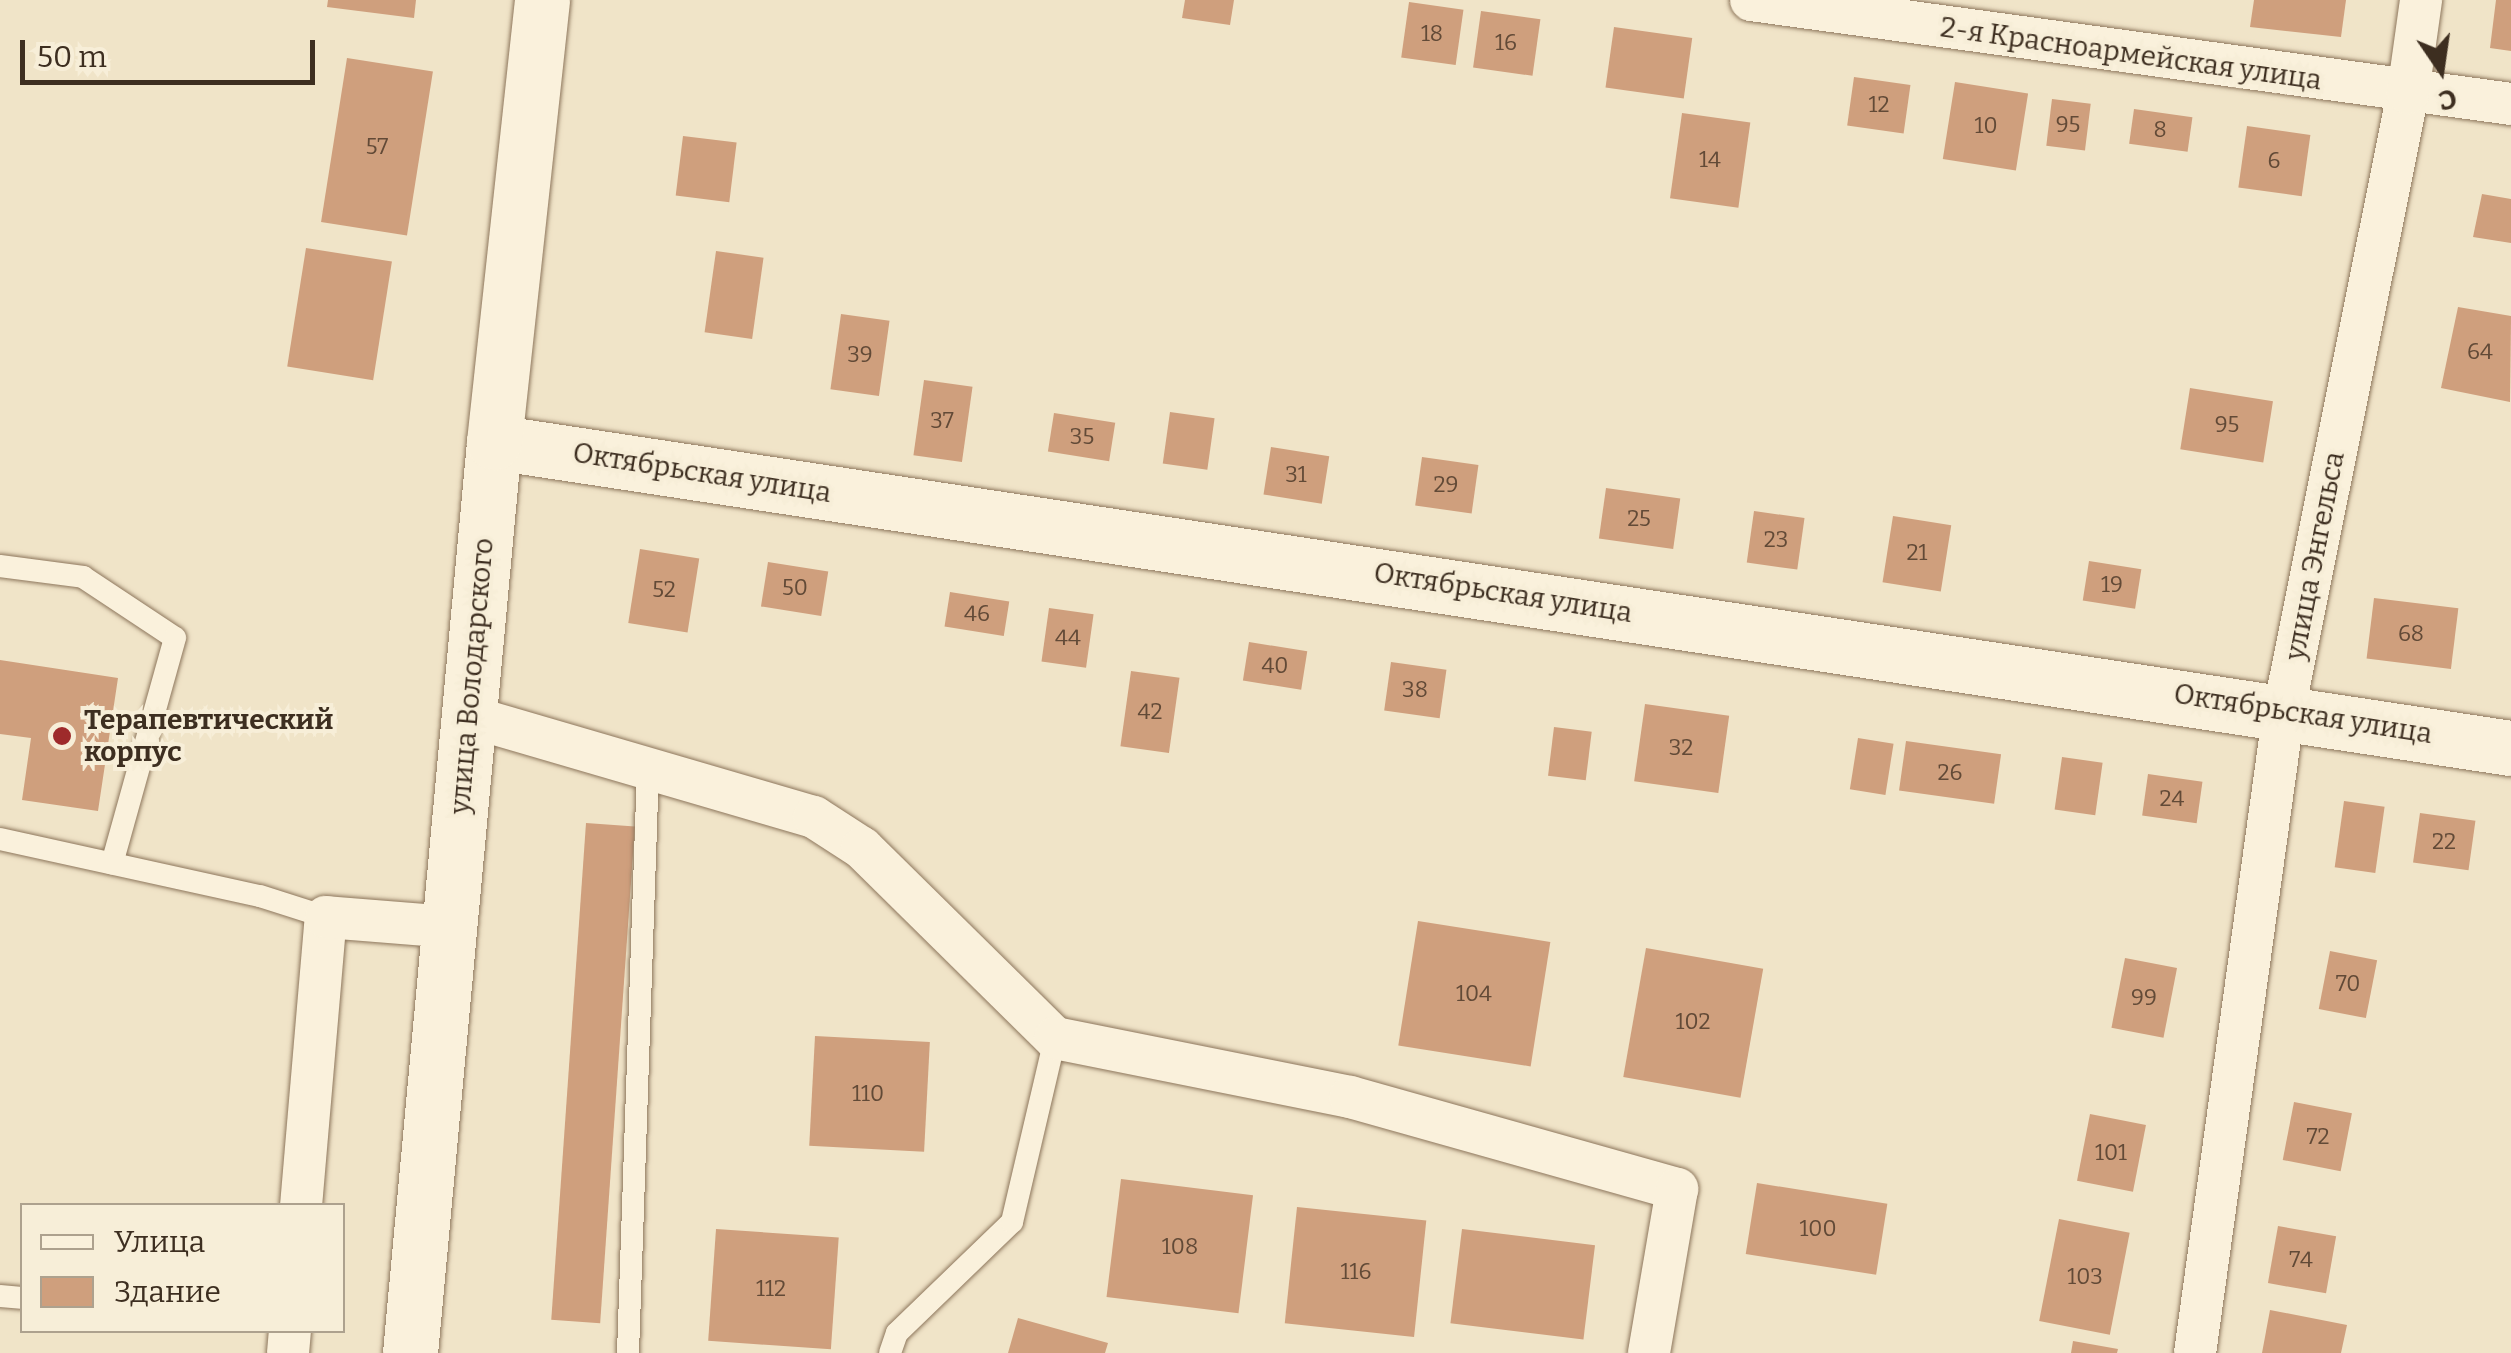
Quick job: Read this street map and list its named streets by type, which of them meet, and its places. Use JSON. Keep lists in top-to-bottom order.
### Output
{
  "streets": {
    "street": [
      "2-я Красноармейская улица",
      "Октябрьская улица",
      "улица Энгельса",
      "улица Володарского"
    ]
  },
  "crossings": [
    ["2-я Красноармейская улица", "улица Энгельса"],
    ["Октябрьская улица", "улица Энгельса"],
    ["Октябрьская улица", "улица Володарского"]
  ],
  "places": ["Терапевтический корпус"],
  "house_numbers": [
    "18",
    "16",
    "12",
    "95",
    "10",
    "8",
    "57",
    "14",
    "6",
    "64",
    "39",
    "37",
    "95",
    "35",
    "31",
    "29",
    "25",
    "23",
    "21",
    "19",
    "50",
    "52",
    "46",
    "68",
    "44",
    "40",
    "38",
    "42",
    "32",
    "26",
    "24",
    "22",
    "70",
    "104",
    "99",
    "102",
    "110",
    "72",
    "101",
    "100",
    "108",
    "74",
    "116",
    "103",
    "112"
  ],
  "legend": ["Улица", "Здание"],
  "scale_bar": "50 m",
  "north": "bottom"
}
